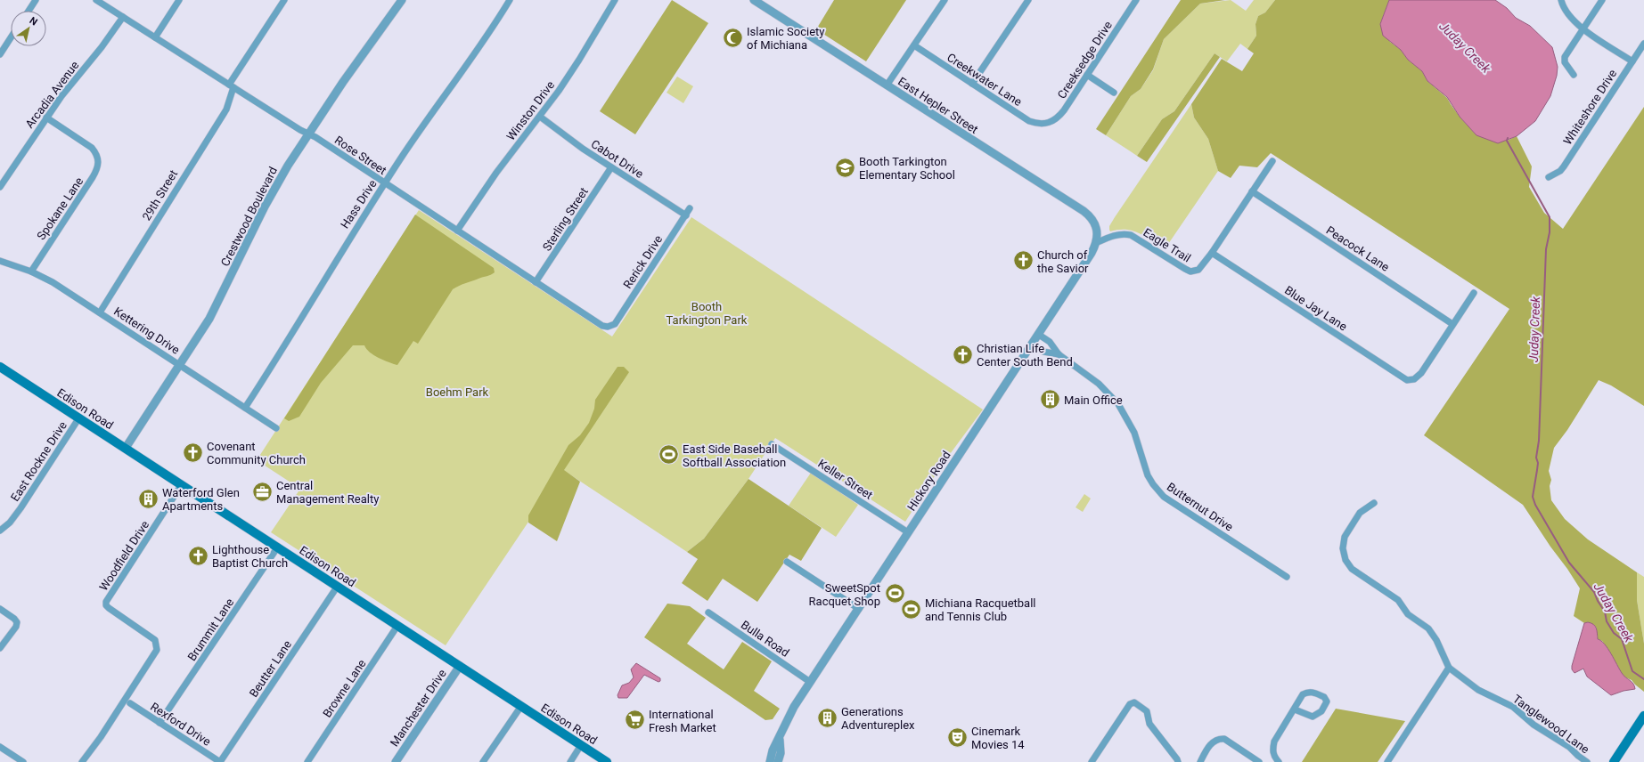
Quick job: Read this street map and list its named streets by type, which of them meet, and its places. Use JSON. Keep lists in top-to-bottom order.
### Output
{
  "streets": {
    "main road": ["Edison Road"],
    "street": [
      "Creeksedge Drive",
      "Creekwater Lane",
      "Arcadia Avenue",
      "East Hepler Street",
      "Whiteshore Drive",
      "Winston Drive",
      "Rose Street",
      "Cabot Drive",
      "29th Street",
      "Hass Drive",
      "Spokane Lane",
      "Crestwood Boulevard",
      "Sterling Street",
      "Eagle Trail",
      "Peacock Lane",
      "Rerick Drive",
      "Blue Jay Lane",
      "Kettering Drive",
      "East Rockne Drive",
      "Keller Street",
      "Hickory Road",
      "Butternut Drive",
      "Woodfield Drive",
      "Brummit Lane",
      "Bulla Road",
      "Beutter Lane",
      "Browne Lane",
      "Manchester Drive",
      "Rexford Drive",
      "Tanglewood Lane"
    ]
  },
  "crossings": [
    ["Creeksedge Drive", "Creekwater Lane"],
    ["Arcadia Avenue", "Rose Street"],
    ["Arcadia Avenue", "Spokane Lane"],
    ["East Hepler Street", "Eagle Trail"],
    ["East Hepler Street", "Hickory Road"],
    ["Winston Drive", "Rose Street"],
    ["Winston Drive", "Cabot Drive"],
    ["Rose Street", "29th Street"],
    ["Rose Street", "Hass Drive"],
    ["Rose Street", "Crestwood Boulevard"],
    ["Rose Street", "Sterling Street"],
    ["Rose Street", "Rerick Drive"],
    ["Cabot Drive", "Sterling Street"],
    ["Cabot Drive", "Rerick Drive"],
    ["29th Street", "Kettering Drive"],
    ["Hass Drive", "Kettering Drive"],
    ["Spokane Lane", "Kettering Drive"],
    ["Crestwood Boulevard", "Kettering Drive"],
    ["Crestwood Boulevard", "Edison Road"],
    ["Eagle Trail", "Peacock Lane"],
    ["Eagle Trail", "Blue Jay Lane"],
    ["Eagle Trail", "Hickory Road"],
    ["Peacock Lane", "Blue Jay Lane"],
    ["Edison Road", "East Rockne Drive"],
    ["Edison Road", "Woodfield Drive"],
    ["Edison Road", "Brummit Lane"],
    ["Edison Road", "Beutter Lane"],
    ["Edison Road", "Browne Lane"],
    ["Edison Road", "Manchester Drive"],
    ["Keller Street", "Hickory Road"],
    ["Hickory Road", "Butternut Drive"],
    ["Hickory Road", "Bulla Road"],
    ["Brummit Lane", "Rexford Drive"],
    ["Beutter Lane", "Rexford Drive"]
  ],
  "water": ["Juday Creek"],
  "parks": ["Booth Tarkington Park", "Boehm Park"],
  "places": {
    "mosque": ["Islamic Society of Michiana"],
    "school or university": ["Booth Tarkington Elementary School"],
    "church": [
      "Church of the Savior",
      "Christian Life Center South Bend",
      "Covenant Community Church",
      "Lighthouse Baptist Church"
    ],
    "building": ["Main Office", "Waterford Glen Apartments", "Generations Adventureplex"],
    "sports": ["East Side Baseball Softball Association", "SweetSpot Racquet Shop", "Michiana Racquetball and Tennis Club"],
    "office": ["Central Management Realty"],
    "supermarket": ["International Fresh Market"],
    "theatre": ["Cinemark Movies 14"]
  },
  "north": "top right"
}
